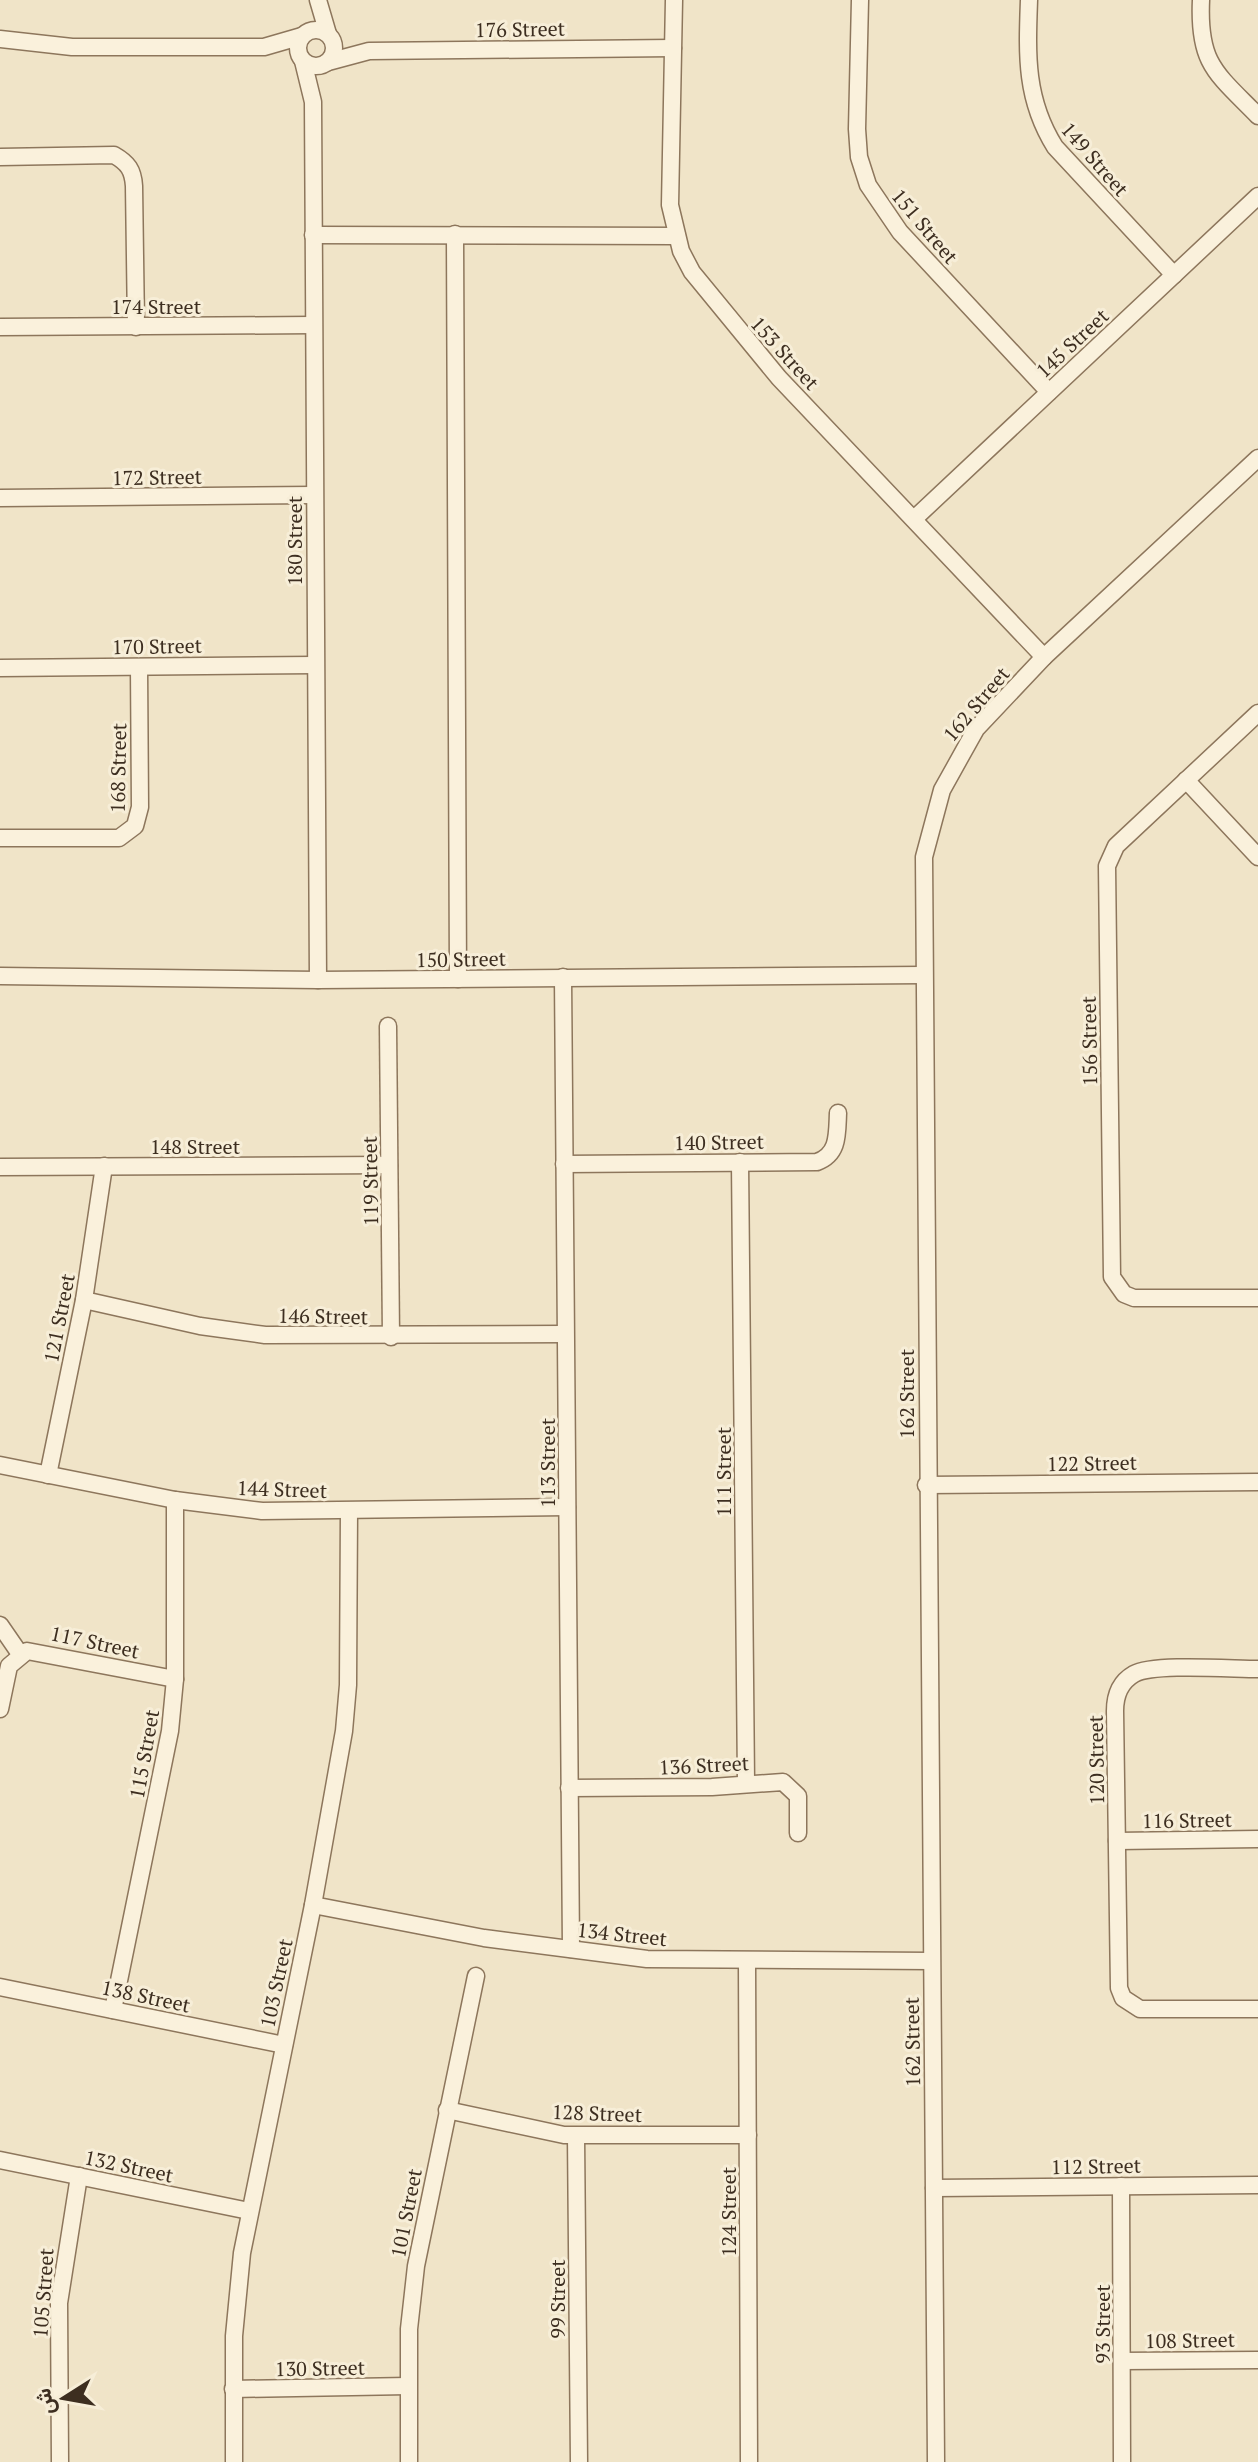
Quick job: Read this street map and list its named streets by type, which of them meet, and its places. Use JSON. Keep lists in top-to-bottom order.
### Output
{
  "streets": {
    "street": [
      "176 Street",
      "149 Street",
      "151 Street",
      "174 Street",
      "145 Street",
      "153 Street",
      "172 Street",
      "180 Street",
      "170 Street",
      "162 Street",
      "168 Street",
      "150 Street",
      "156 Street",
      "140 Street",
      "148 Street",
      "119 Street",
      "146 Street",
      "121 Street",
      "113 Street",
      "122 Street",
      "111 Street",
      "144 Street",
      "117 Street",
      "115 Street",
      "120 Street",
      "136 Street",
      "116 Street",
      "134 Street",
      "103 Street",
      "138 Street",
      "128 Street",
      "132 Street",
      "112 Street",
      "124 Street",
      "101 Street",
      "105 Street",
      "99 Street",
      "93 Street",
      "108 Street",
      "130 Street"
    ]
  },
  "crossings": [
    ["176 Street", "153 Street"],
    ["176 Street", "180 Street"],
    ["149 Street", "145 Street"],
    ["151 Street", "145 Street"],
    ["174 Street", "180 Street"],
    ["145 Street", "153 Street"],
    ["153 Street", "162 Street"],
    ["172 Street", "180 Street"],
    ["180 Street", "170 Street"],
    ["180 Street", "150 Street"],
    ["170 Street", "168 Street"],
    ["162 Street", "150 Street"],
    ["162 Street", "122 Street"],
    ["162 Street", "134 Street"],
    ["162 Street", "112 Street"],
    ["150 Street", "113 Street"],
    ["140 Street", "113 Street"],
    ["140 Street", "111 Street"],
    ["148 Street", "119 Street"],
    ["148 Street", "121 Street"],
    ["119 Street", "146 Street"],
    ["146 Street", "121 Street"],
    ["146 Street", "113 Street"],
    ["121 Street", "144 Street"],
    ["113 Street", "144 Street"],
    ["113 Street", "136 Street"],
    ["113 Street", "134 Street"],
    ["111 Street", "136 Street"],
    ["144 Street", "115 Street"],
    ["144 Street", "103 Street"],
    ["117 Street", "115 Street"],
    ["115 Street", "138 Street"],
    ["120 Street", "116 Street"],
    ["134 Street", "103 Street"],
    ["134 Street", "124 Street"],
    ["103 Street", "138 Street"],
    ["103 Street", "132 Street"],
    ["103 Street", "130 Street"],
    ["128 Street", "124 Street"],
    ["128 Street", "101 Street"],
    ["128 Street", "99 Street"],
    ["132 Street", "105 Street"],
    ["112 Street", "93 Street"],
    ["101 Street", "130 Street"],
    ["93 Street", "108 Street"]
  ],
  "north": "left"
}
